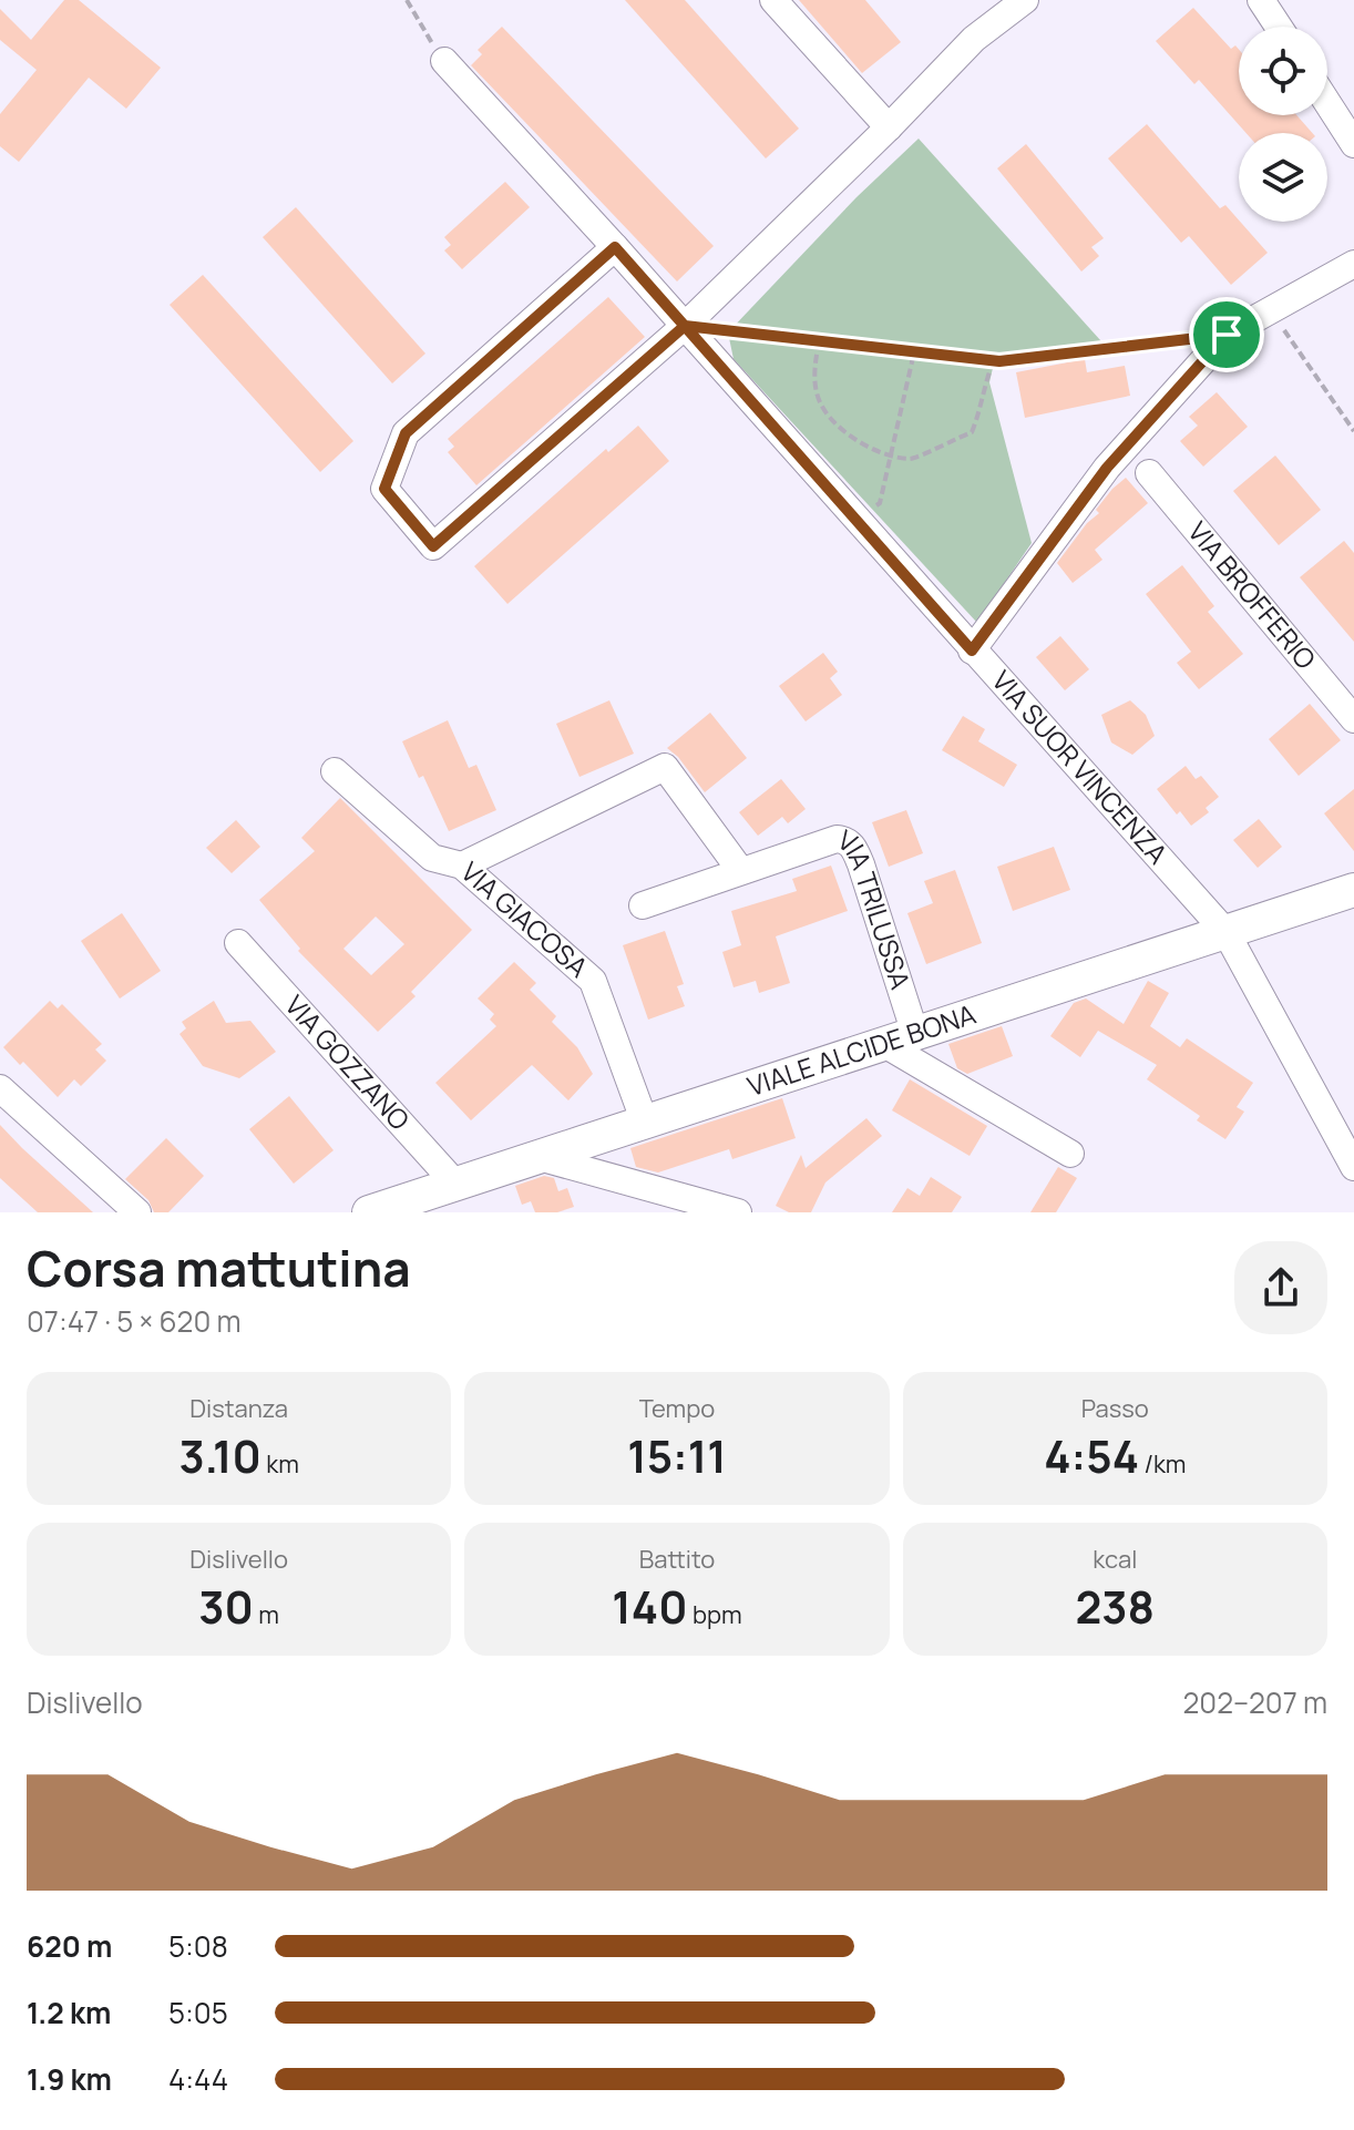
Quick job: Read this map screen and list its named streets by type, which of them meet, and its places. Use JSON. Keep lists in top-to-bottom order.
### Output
{
  "streets": {
    "street": [
      "VIA BROFFERIO",
      "VIA SUOR VINCENZA",
      "VIA TRILUSSA",
      "VIA GIACOSA",
      "VIALE ALCIDE BONA",
      "VIA GOZZANO"
    ]
  },
  "crossings": [
    ["VIA SUOR VINCENZA", "VIALE ALCIDE BONA"],
    ["VIA TRILUSSA", "VIALE ALCIDE BONA"],
    ["VIA GIACOSA", "VIALE ALCIDE BONA"],
    ["VIALE ALCIDE BONA", "VIA GOZZANO"]
  ],
  "page": {
    "heading": ["Corsa mattutina", "07:47 · 5 × 620 m"],
    "stats": [
      ["Distanza", "3.10 km"],
      ["Tempo", "15:11"],
      ["Passo", "4:54 /km"],
      ["Dislivello", "30 m"],
      ["Battito", "140 bpm"],
      ["kcal", "238"]
    ],
    "chart": ["Dislivello", "202–207 m"],
    "list": [
      {
        "name": "620 m",
        "note": "5:08"
      },
      {
        "name": "1.2 km",
        "note": "5:05"
      },
      {
        "name": "1.9 km",
        "note": "4:44"
      }
    ]
  }
}
